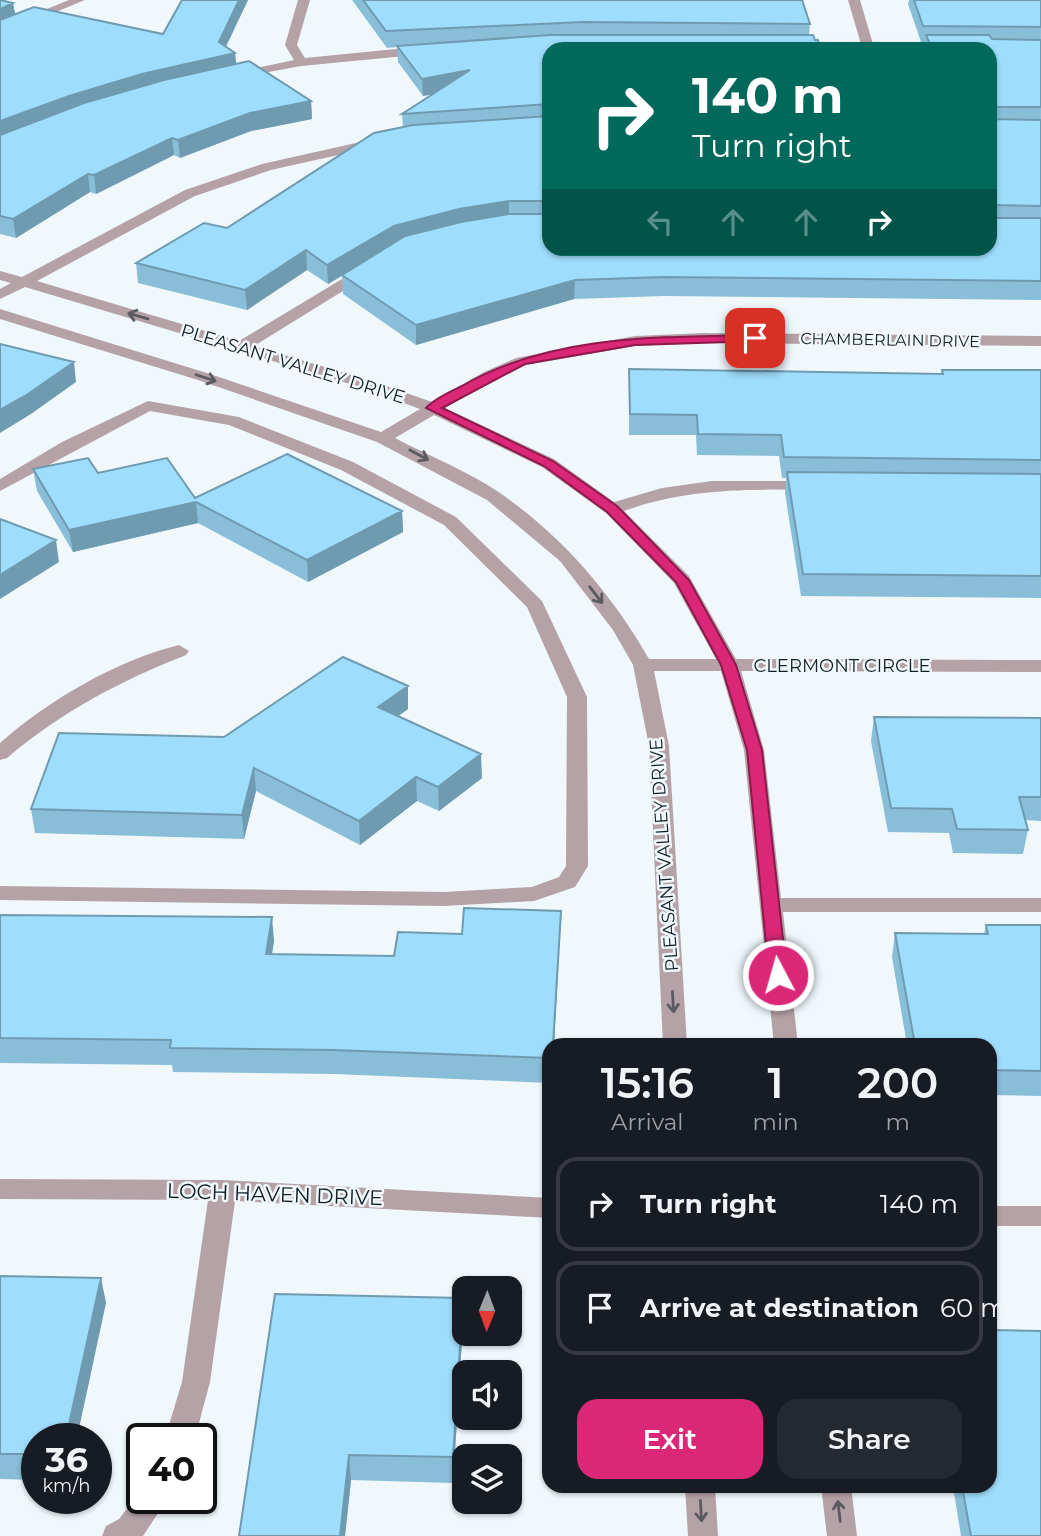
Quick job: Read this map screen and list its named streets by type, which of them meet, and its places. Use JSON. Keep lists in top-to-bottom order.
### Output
{
  "streets": {
    "street": [
      "CHAMBERLAIN DRIVE",
      "PLEASANT VALLEY DRIVE",
      "CLERMONT CIRCLE",
      "LOCH HAVEN DRIVE"
    ]
  },
  "crossings": [
    ["CHAMBERLAIN DRIVE", "PLEASANT VALLEY DRIVE"],
    ["PLEASANT VALLEY DRIVE", "CLERMONT CIRCLE"]
  ],
  "north": "bottom",
  "page": {
    "turn": ["140 m", "Turn right"],
    "eta": [
      "15:16",
      "Arrival",
      "1",
      "min",
      "200",
      "m"
    ],
    "list": [
      {
        "name": "Turn right",
        "value": "140 m"
      },
      {
        "name": "Arrive at destination",
        "value": "60 m"
      }
    ],
    "buttons": ["Exit", "Share"],
    "speed": "36 km/h",
    "limit": "40"
  }
}
